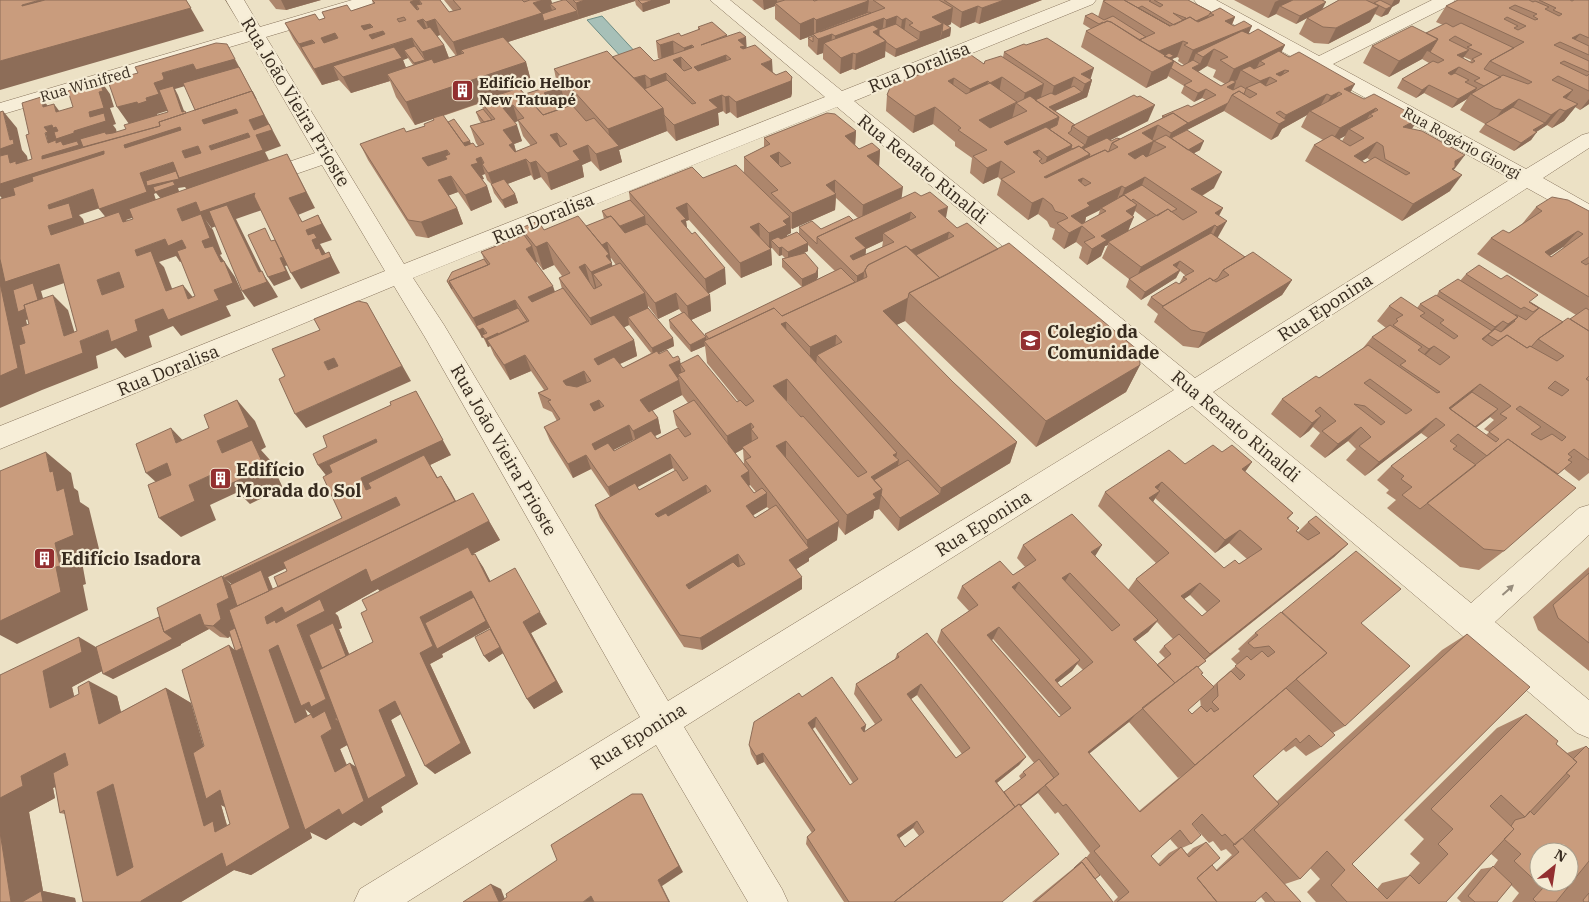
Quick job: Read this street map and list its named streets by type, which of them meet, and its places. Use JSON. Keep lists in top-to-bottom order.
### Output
{
  "streets": {
    "street": [
      "Rua Doralisa",
      "Rua Winifred",
      "Rua João Vieira Prioste",
      "Rua Rogério Giorgi",
      "Rua Renato Rinaldi",
      "Rua Eponina"
    ]
  },
  "crossings": [
    ["Rua Doralisa", "Rua João Vieira Prioste"],
    ["Rua Doralisa", "Rua Renato Rinaldi"],
    ["Rua Winifred", "Rua João Vieira Prioste"],
    ["Rua João Vieira Prioste", "Rua Eponina"],
    ["Rua Rogério Giorgi", "Rua Eponina"],
    ["Rua Renato Rinaldi", "Rua Eponina"]
  ],
  "places": {
    "building": ["Edifício Helbor New Tatuapé", "Edifício Morada do Sol", "Edifício Isadora"],
    "school or university": ["Colegio da Comunidade"]
  },
  "north": "top right"
}
